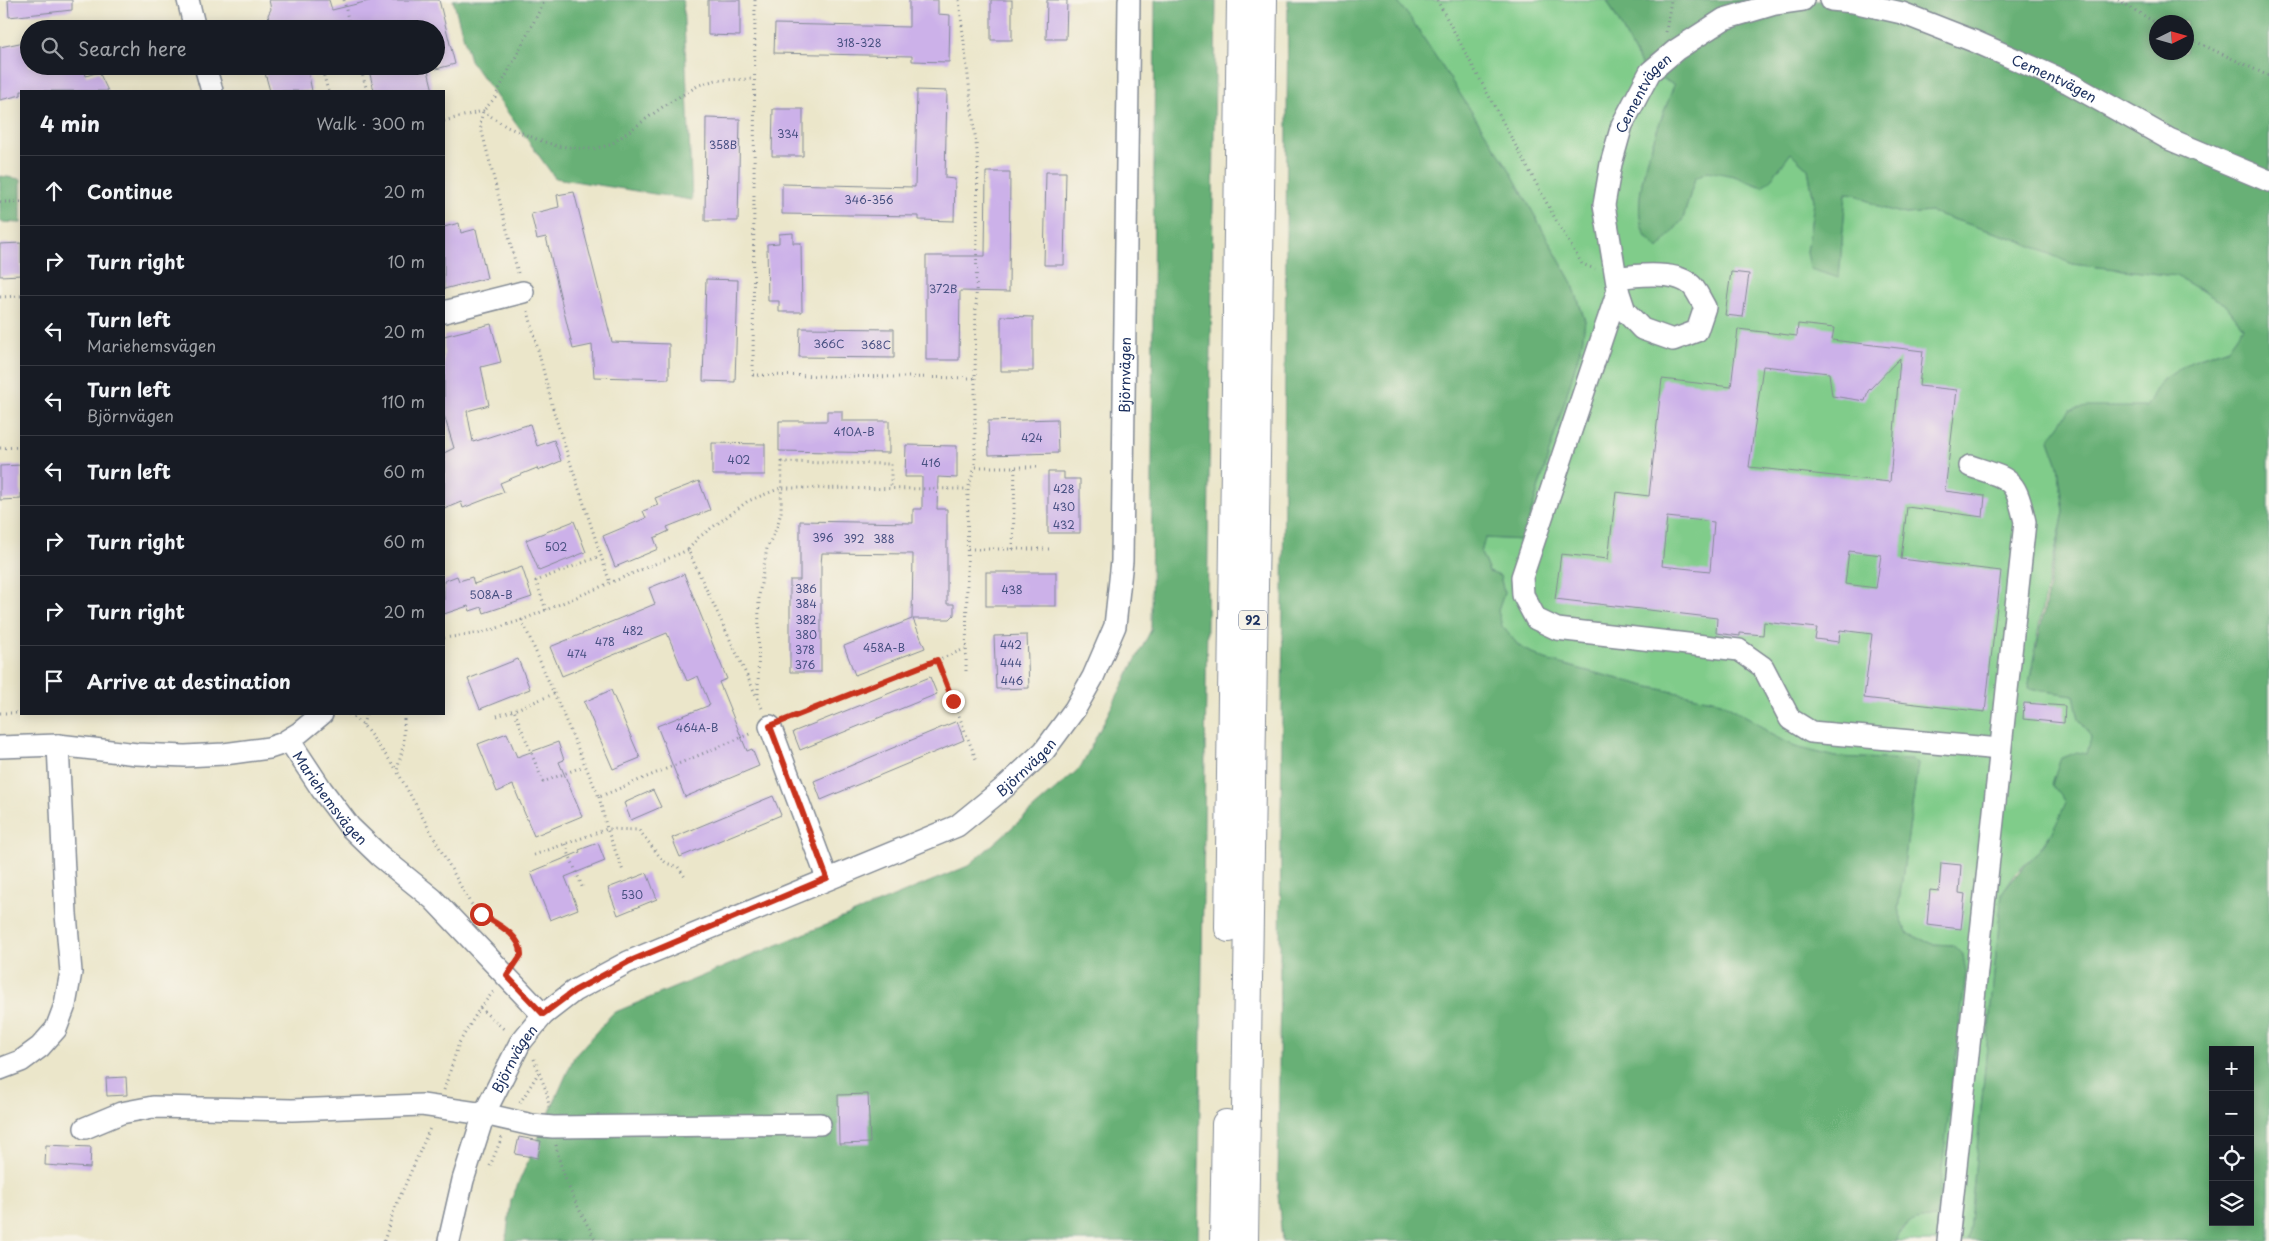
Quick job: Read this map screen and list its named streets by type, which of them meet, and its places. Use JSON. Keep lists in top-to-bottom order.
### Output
{
  "streets": {
    "highway": ["92"],
    "street": ["Cementvägen", "Björnvägen", "Mariehemsvägen"]
  },
  "crossings": [
    ["Björnvägen", "Mariehemsvägen"]
  ],
  "house_numbers": [
    "318-328",
    "334",
    "358B",
    "346-356",
    "372B",
    "366C",
    "368C",
    "410A-B",
    "424",
    "402",
    "416",
    "428",
    "430",
    "432",
    "396",
    "392",
    "388",
    "502",
    "386",
    "438",
    "508A-B",
    "384",
    "382",
    "482",
    "380",
    "478",
    "442",
    "458A-B",
    "378",
    "474",
    "444",
    "376",
    "446",
    "464A-B",
    "530"
  ],
  "north": "right",
  "page": {
    "search": "Search here",
    "heading": ["4 min", "Walk · 300 m"],
    "list": [
      ["Continue", "20 m"],
      ["Turn right", "10 m"],
      ["Turn left", "Mariehemsvägen", "20 m"],
      ["Turn left", "Björnvägen", "110 m"],
      ["Turn left", "60 m"],
      ["Turn right", "60 m"],
      ["Turn right", "20 m"],
      "Arrive at destination"
    ],
    "map_buttons": ["+", "−"]
  }
}
